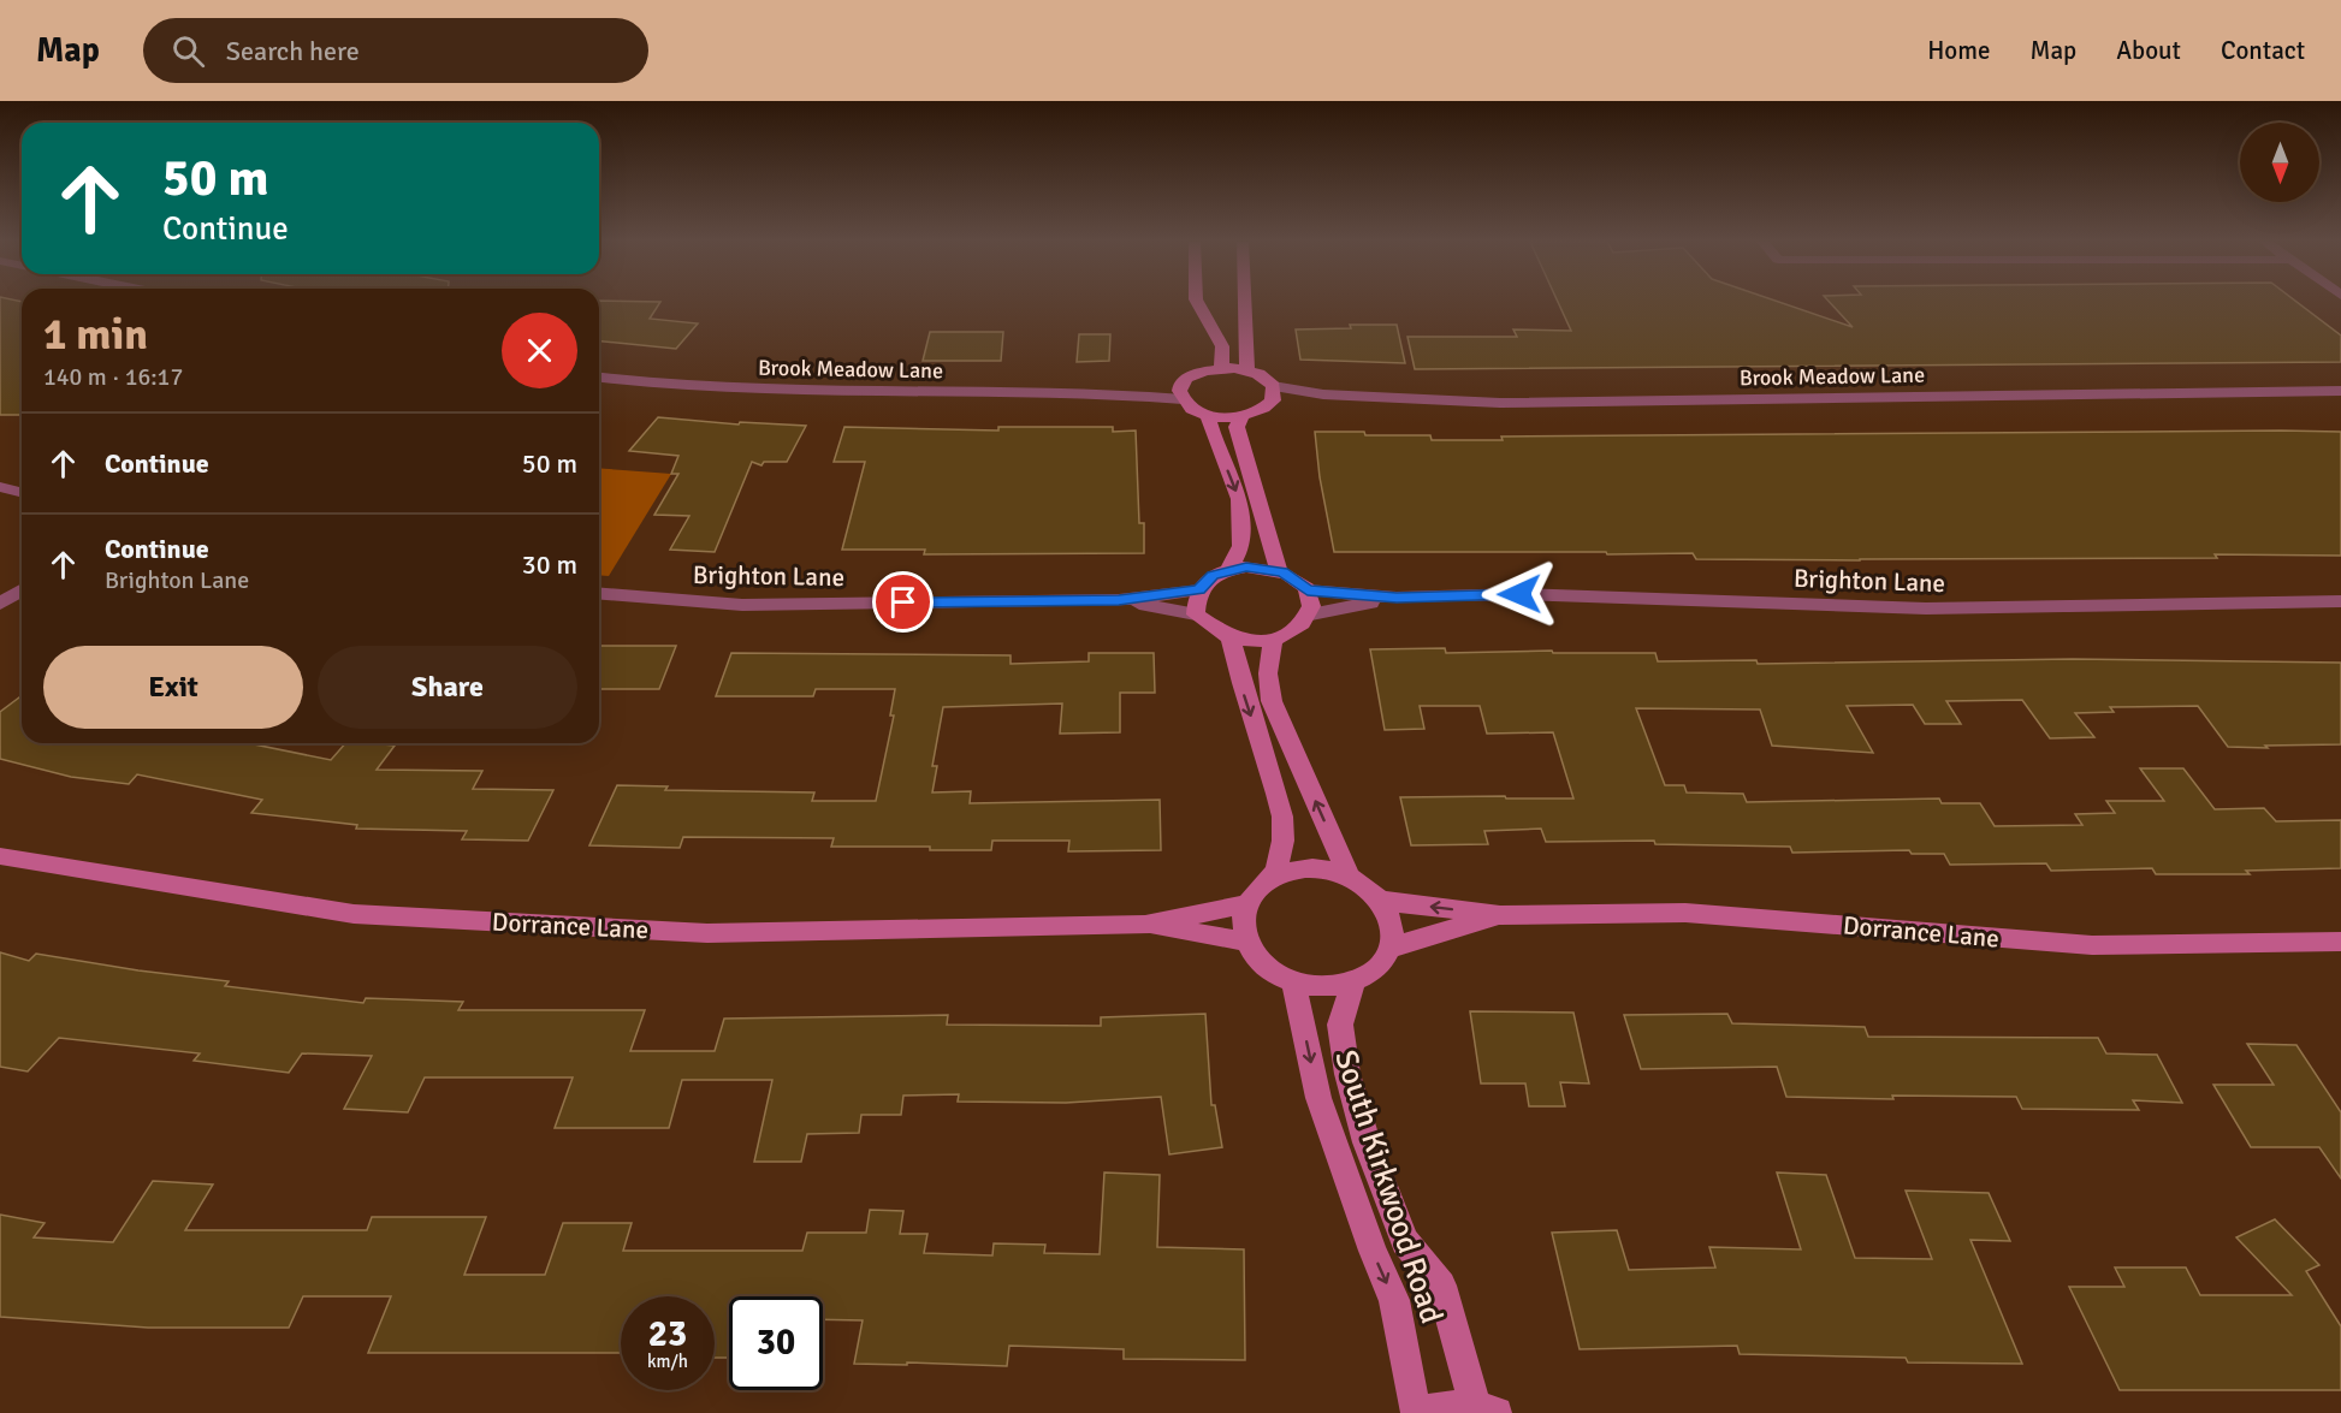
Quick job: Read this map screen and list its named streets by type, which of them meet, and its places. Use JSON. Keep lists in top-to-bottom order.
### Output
{
  "streets": {
    "main road": ["Dorrance Lane", "South Kirkwood Road"],
    "street": ["Brook Meadow Lane", "Brighton Lane"]
  },
  "crossings": [
    ["Dorrance Lane", "South Kirkwood Road"]
  ],
  "north": "bottom",
  "page": {
    "header": "Map",
    "search": "Search here",
    "nav": [
      "Home",
      "Map",
      "About",
      "Contact"
    ],
    "turn": ["50 m", "Continue"],
    "heading": ["1 min", "140 m · 16:17"],
    "list": [
      {
        "name": "Continue",
        "value": "50 m"
      },
      {
        "name": "Continue",
        "note": "Brighton Lane",
        "value": "30 m"
      }
    ],
    "buttons": ["Exit", "Share"],
    "speed": "23 km/h",
    "limit": "30"
  }
}
